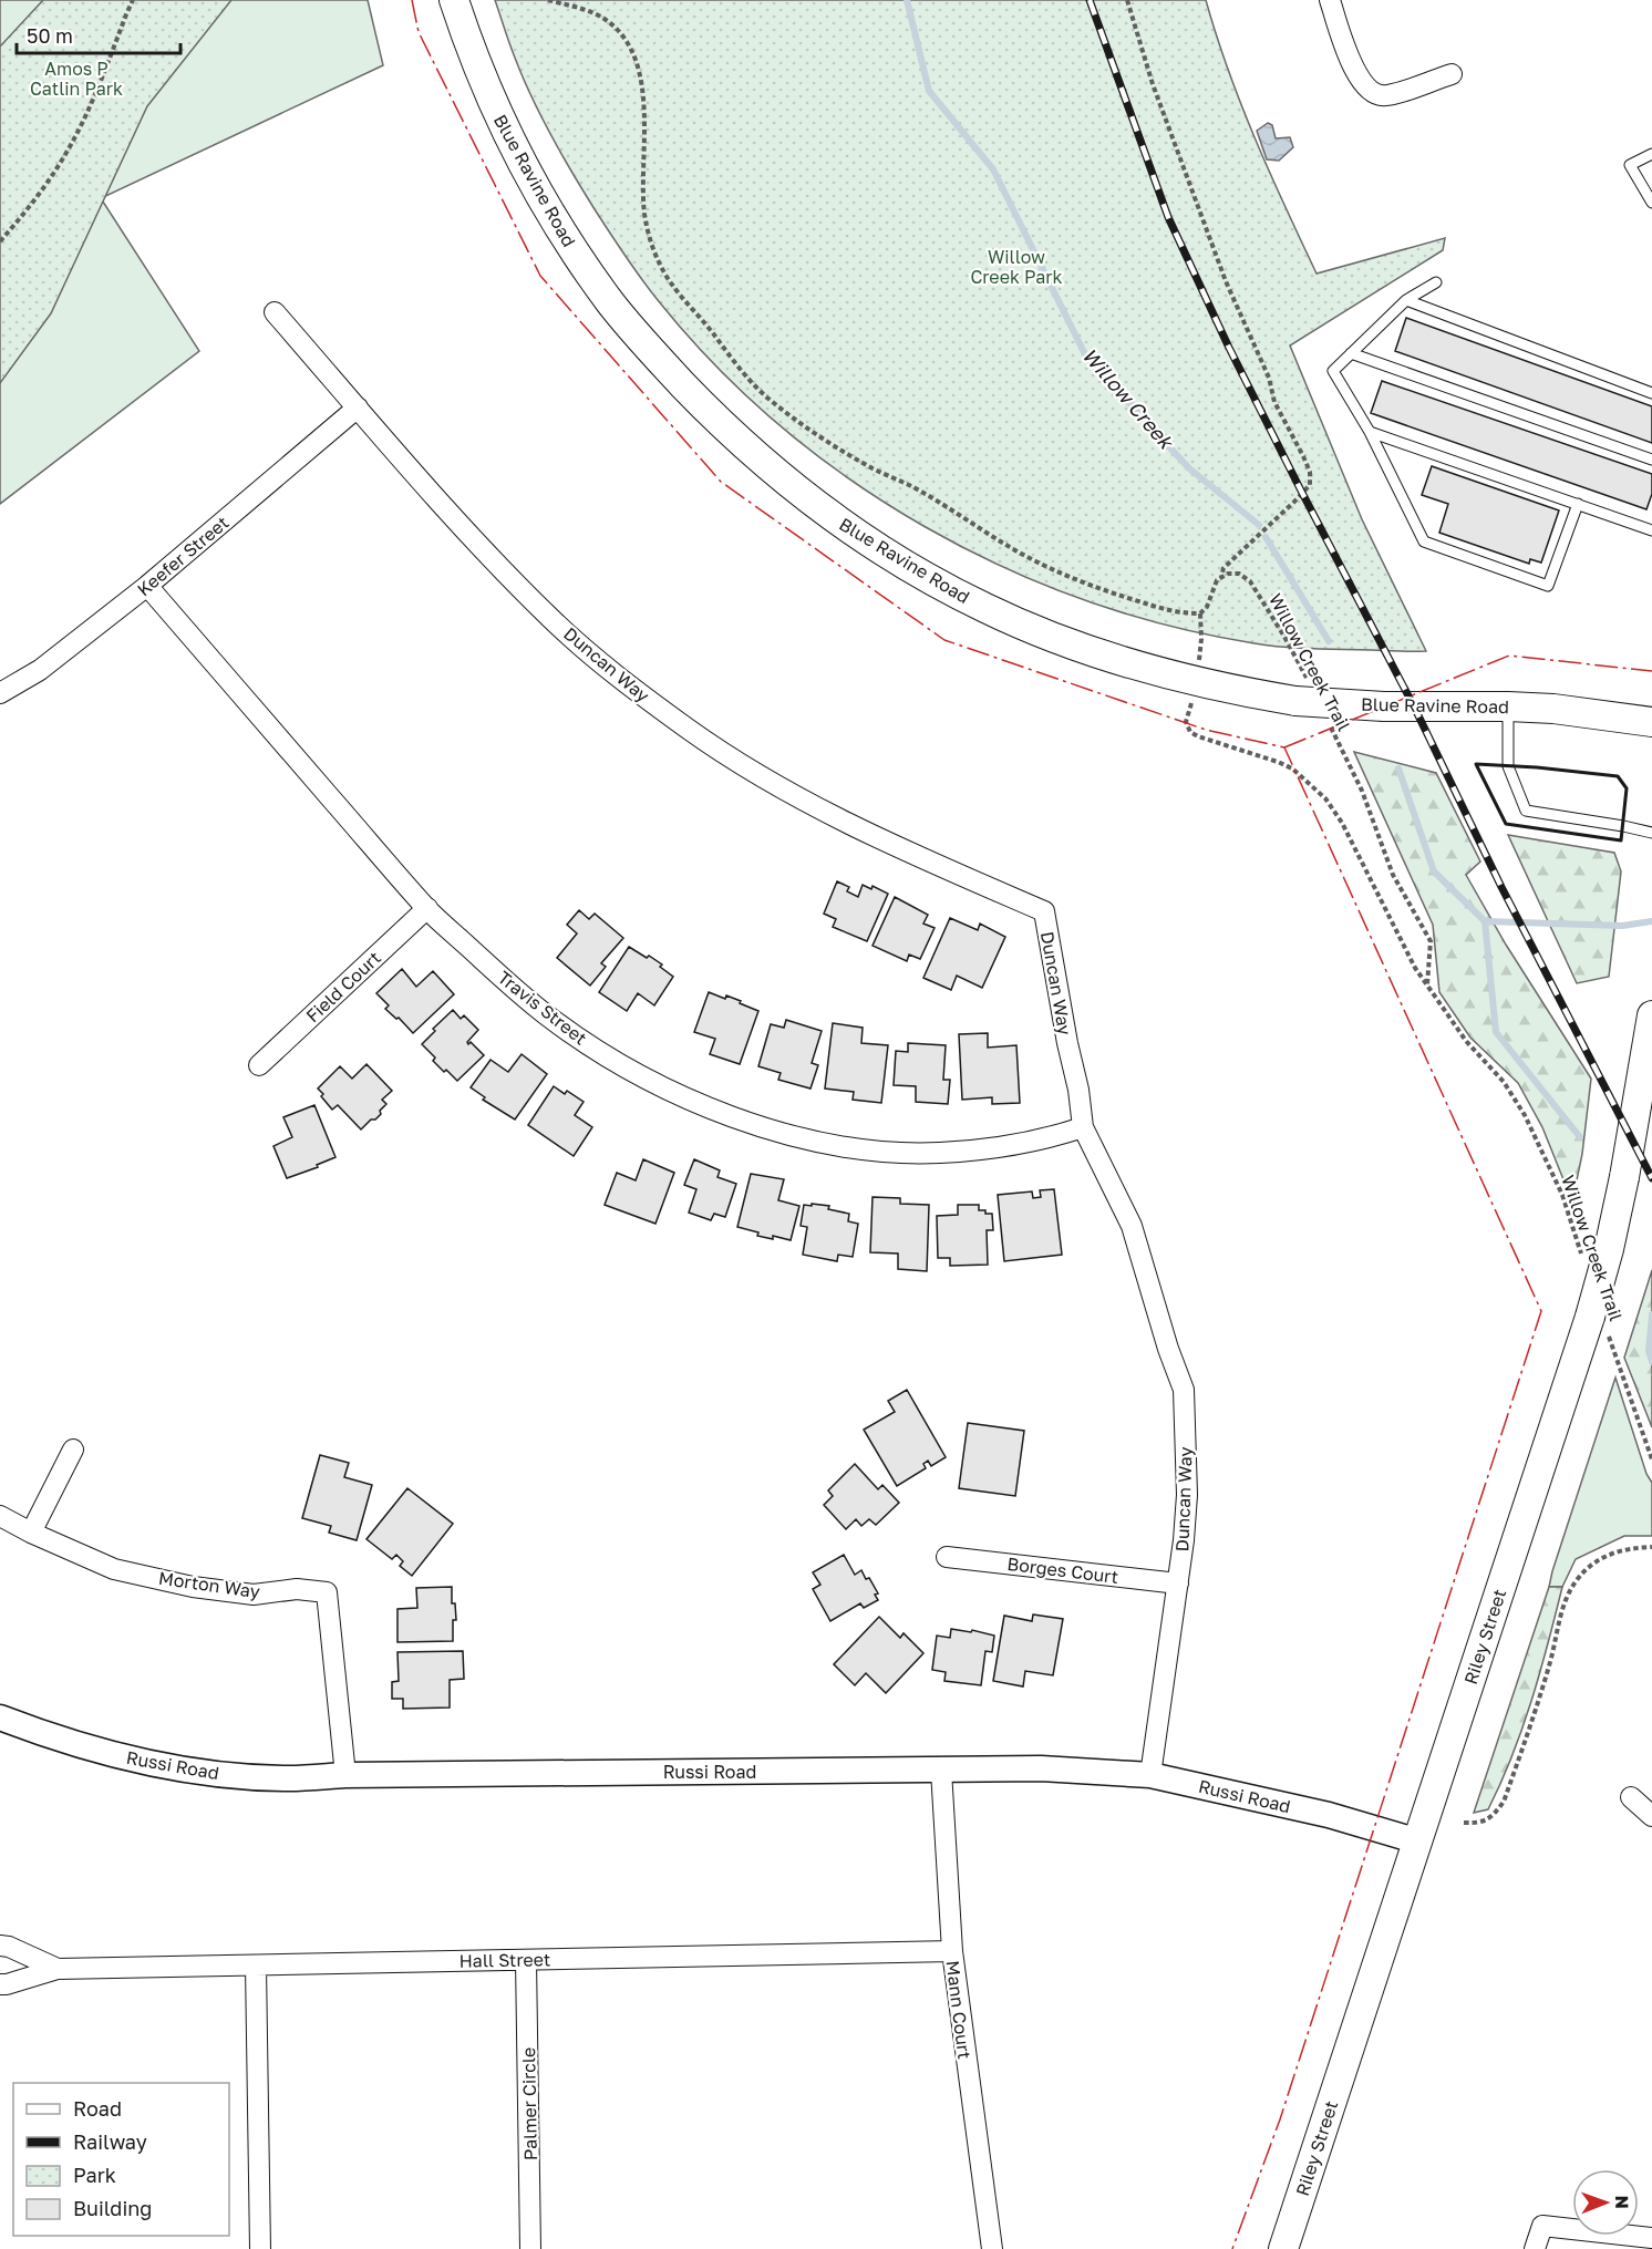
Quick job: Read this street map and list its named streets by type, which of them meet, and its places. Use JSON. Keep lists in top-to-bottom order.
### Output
{
  "streets": {
    "main road": ["Blue Ravine Road", "Riley Street"],
    "street": [
      "Keefer Street",
      "Duncan Way",
      "Field Court",
      "Travis Street",
      "Borges Court",
      "Morton Way",
      "Russi Road",
      "Hall Street",
      "Mann Court",
      "Palmer Circle"
    ],
    "path": ["Willow Creek Trail"]
  },
  "crossings": [
    ["Blue Ravine Road", "Willow Creek Trail"],
    ["Keefer Street", "Duncan Way"],
    ["Keefer Street", "Travis Street"],
    ["Willow Creek Trail", "Riley Street"],
    ["Duncan Way", "Travis Street"],
    ["Duncan Way", "Borges Court"],
    ["Duncan Way", "Russi Road"],
    ["Field Court", "Travis Street"],
    ["Morton Way", "Russi Road"],
    ["Riley Street", "Russi Road"],
    ["Russi Road", "Mann Court"],
    ["Hall Street", "Mann Court"],
    ["Hall Street", "Palmer Circle"]
  ],
  "water": ["Willow Creek"],
  "parks": ["Amos P Catlin Park", "Willow Creek Park"],
  "legend": [
    "Road",
    "Railway",
    "Park",
    "Building"
  ],
  "scale_bar": "50 m",
  "north": "right"
}
